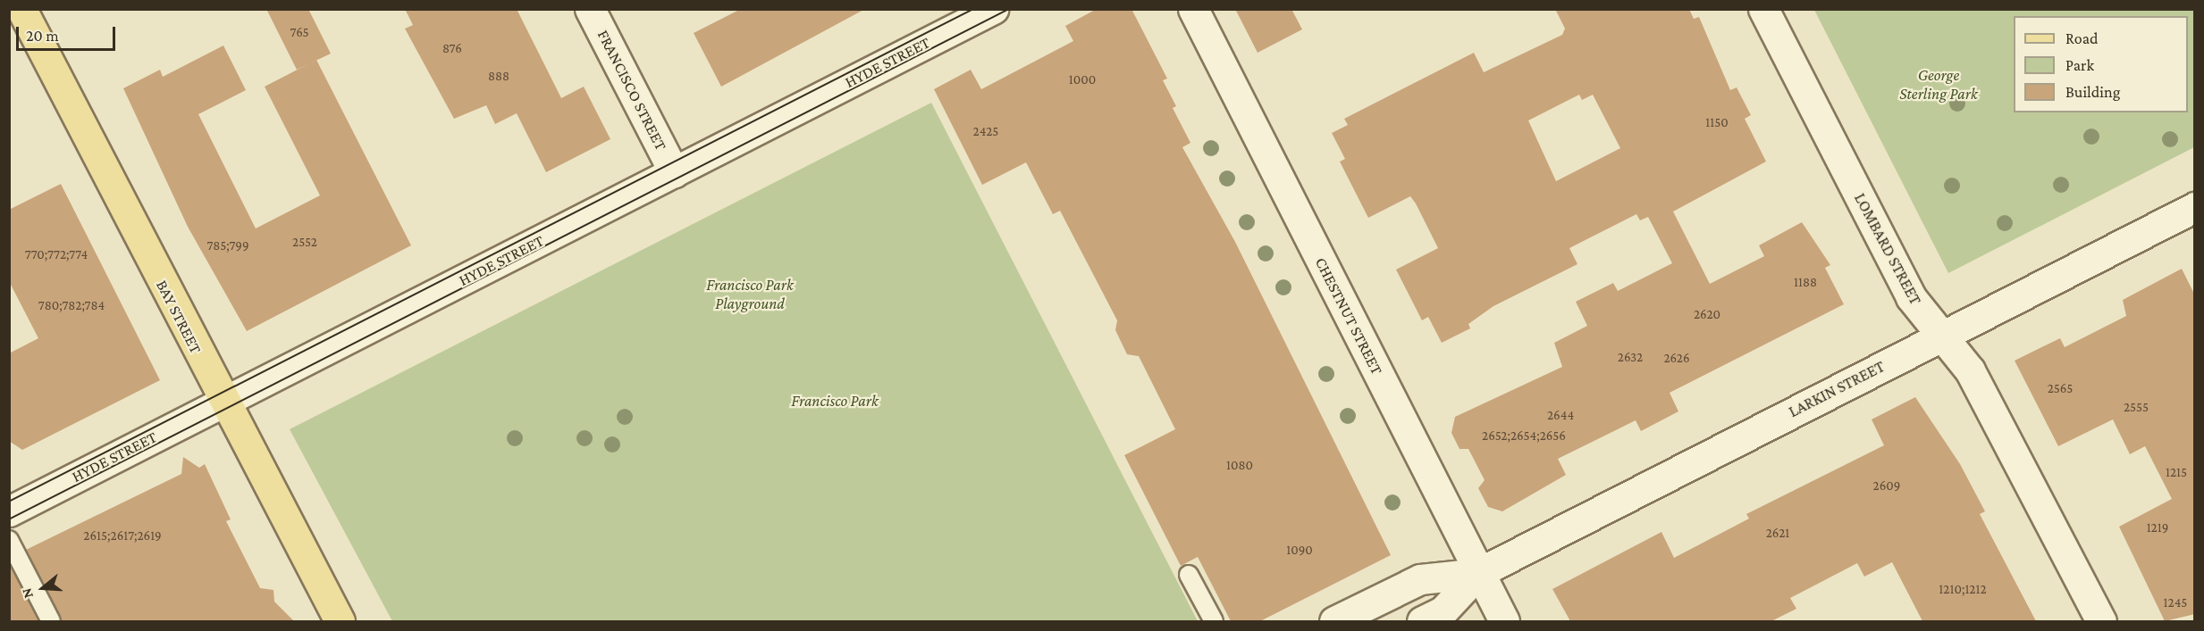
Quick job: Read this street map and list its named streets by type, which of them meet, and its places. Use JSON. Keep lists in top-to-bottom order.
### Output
{
  "streets": {
    "main road": ["BAY STREET"],
    "street": [
      "HYDE STREET",
      "FRANCISCO STREET",
      "LOMBARD STREET",
      "CHESTNUT STREET",
      "LARKIN STREET"
    ]
  },
  "crossings": [
    ["HYDE STREET", "FRANCISCO STREET"],
    ["HYDE STREET", "BAY STREET"],
    ["LOMBARD STREET", "LARKIN STREET"],
    ["CHESTNUT STREET", "LARKIN STREET"]
  ],
  "parks": ["George Sterling Park", "Francisco Park Playground", "Francisco Park"],
  "house_numbers": [
    "765",
    "876",
    "888",
    "1000",
    "1150",
    "2425",
    "2552",
    "785;799",
    "770;772;774",
    "1188",
    "780;782;784",
    "2620",
    "2632",
    "2626",
    "2565",
    "2555",
    "2644",
    "2652;2654;2656",
    "1080",
    "1215",
    "2609",
    "1219",
    "2621",
    "2615;2617;2619",
    "1090",
    "1210;1212",
    "1245"
  ],
  "legend": ["Road", "Park", "Building"],
  "scale_bar": "20 m",
  "north": "left"
}
